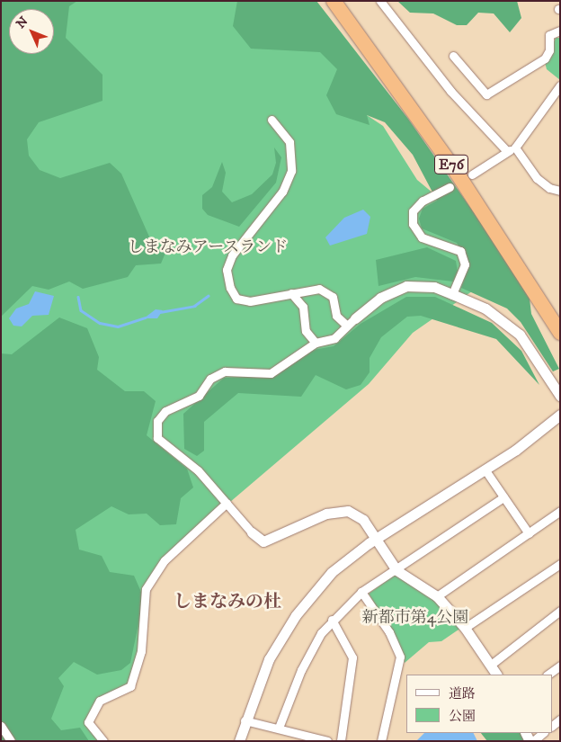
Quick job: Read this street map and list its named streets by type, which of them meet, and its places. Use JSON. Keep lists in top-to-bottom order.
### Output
{
  "streets": {
    "highway": ["E76"]
  },
  "districts": ["しまなみの杜"],
  "parks": ["しまなみアースランド", "新都市第4公園"],
  "legend": ["道路", "公園"],
  "north": "top left"
}
